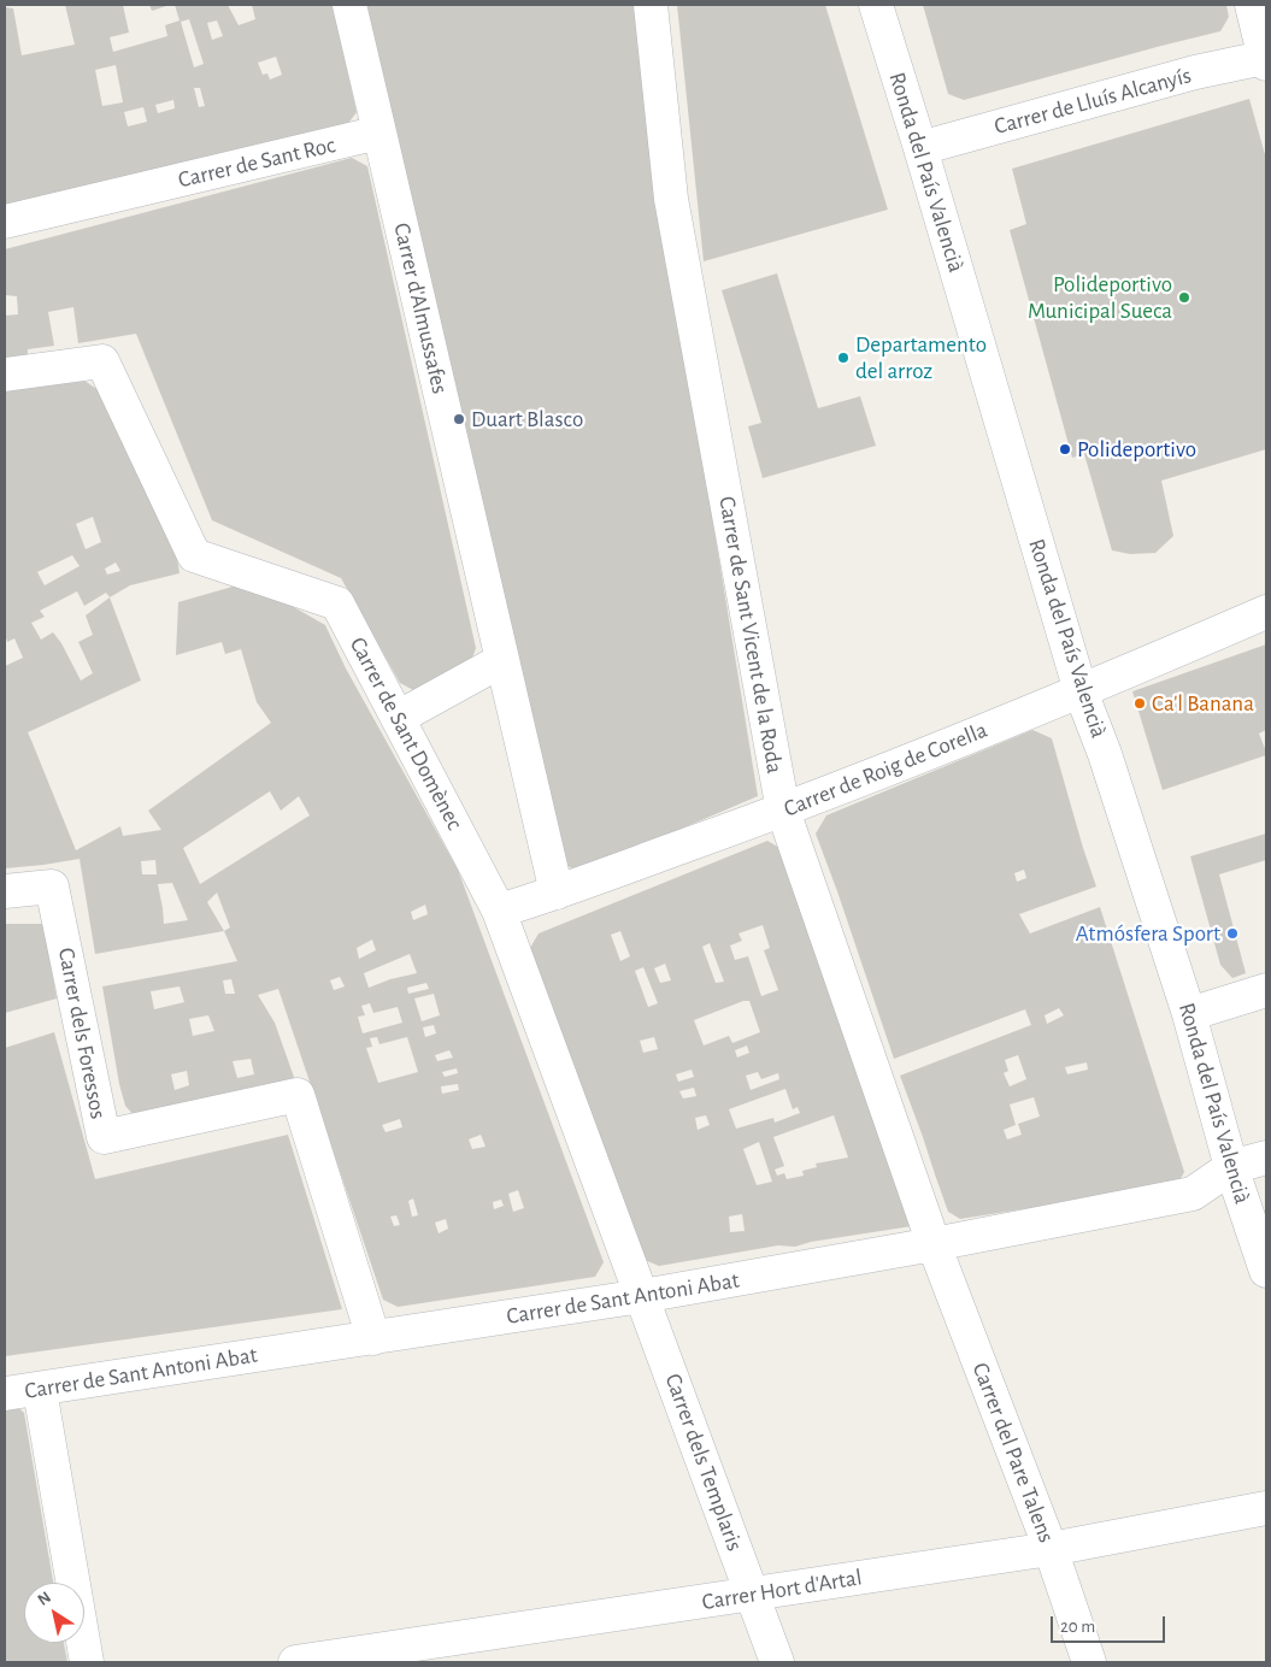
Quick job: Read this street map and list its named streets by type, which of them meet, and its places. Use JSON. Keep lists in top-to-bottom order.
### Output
{
  "streets": {
    "street": [
      "Carrer de Lluís Alcanyís",
      "Carrer de Sant Roc",
      "Ronda del País Valencià",
      "Carrer d'Almussafes",
      "Carrer de Sant Vicent de la Roda",
      "Carrer de Sant Domènec",
      "Carrer de Roig de Corella",
      "Carrer dels Foressos",
      "Carrer de Sant Antoni Abat",
      "Carrer del Pare Talens",
      "Carrer dels Templaris",
      "Carrer Hort d'Artal"
    ]
  },
  "crossings": [
    ["Carrer de Lluís Alcanyís", "Ronda del País Valencià"],
    ["Carrer de Sant Roc", "Carrer d'Almussafes"],
    ["Ronda del País Valencià", "Carrer de Roig de Corella"],
    ["Ronda del País Valencià", "Carrer de Sant Antoni Abat"],
    ["Carrer d'Almussafes", "Carrer de Roig de Corella"],
    ["Carrer de Sant Vicent de la Roda", "Carrer de Roig de Corella"],
    ["Carrer de Sant Vicent de la Roda", "Carrer de Sant Antoni Abat"],
    ["Carrer de Sant Vicent de la Roda", "Carrer del Pare Talens"],
    ["Carrer de Sant Domènec", "Carrer de Roig de Corella"],
    ["Carrer de Sant Domènec", "Carrer de Sant Antoni Abat"],
    ["Carrer de Sant Domènec", "Carrer dels Templaris"],
    ["Carrer dels Foressos", "Carrer de Sant Antoni Abat"],
    ["Carrer de Sant Antoni Abat", "Carrer del Pare Talens"],
    ["Carrer de Sant Antoni Abat", "Carrer dels Templaris"],
    ["Carrer del Pare Talens", "Carrer Hort d'Artal"],
    ["Carrer dels Templaris", "Carrer Hort d'Artal"]
  ],
  "places": [
    "Polideportivo Municipal Sueca",
    "Departamento del arroz",
    "Duart Blasco",
    "Polideportivo",
    "Ca'l Banana",
    "Atmósfera Sport"
  ],
  "scale_bar": "20 m",
  "north": "top left"
}
